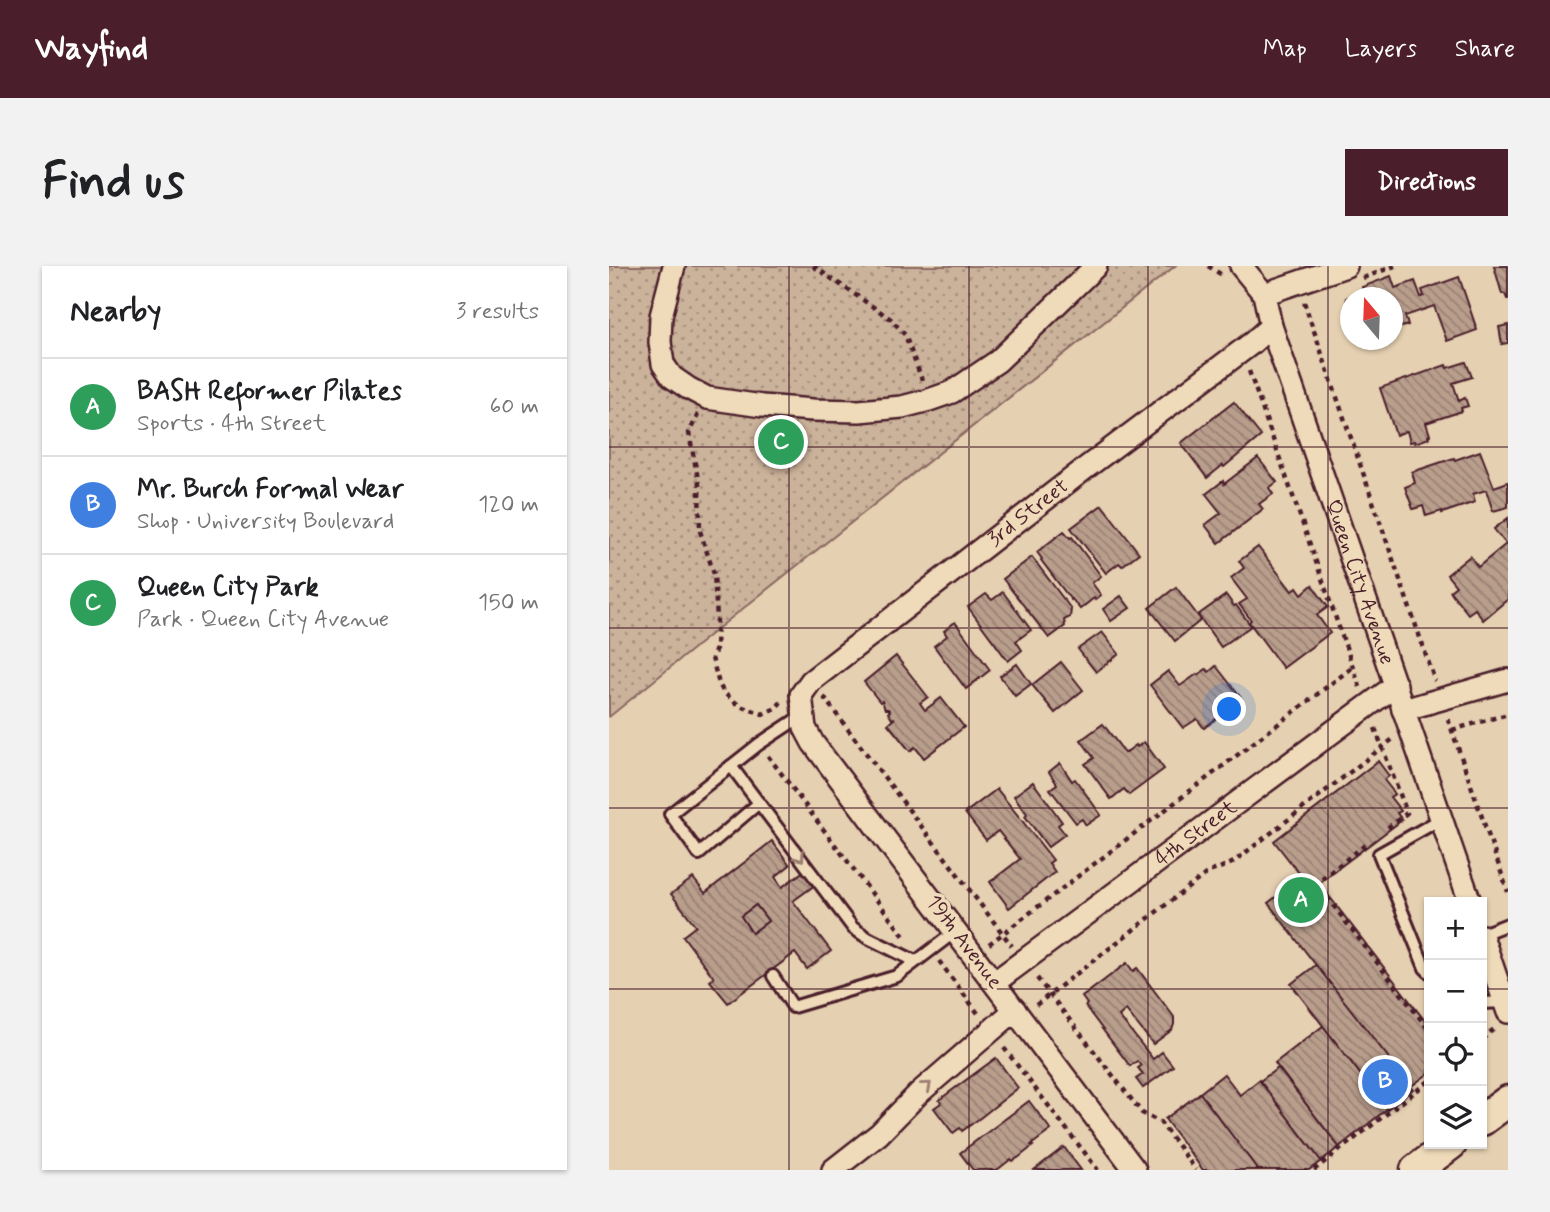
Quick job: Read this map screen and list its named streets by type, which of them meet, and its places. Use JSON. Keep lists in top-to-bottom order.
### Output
{
  "streets": {
    "street": [
      "3rd Street",
      "Queen City Avenue",
      "4th Street",
      "19th Avenue"
    ]
  },
  "crossings": [
    ["3rd Street", "Queen City Avenue"],
    ["3rd Street", "19th Avenue"],
    ["Queen City Avenue", "4th Street"],
    ["4th Street", "19th Avenue"]
  ],
  "north": "top",
  "page": {
    "header": "Wayfind",
    "nav": ["Map", "Layers", "Share"],
    "buttons": "Directions",
    "title": "Find us",
    "heading": ["Nearby", "3 results"],
    "list": [
      {
        "mark": "A",
        "name": "BASH Reformer Pilates",
        "note": "Sports · 4th Street",
        "value": "60 m"
      },
      {
        "mark": "B",
        "name": "Mr. Burch Formal Wear",
        "note": "Shop · University Boulevard",
        "value": "120 m"
      },
      {
        "mark": "C",
        "name": "Queen City Park",
        "note": "Park · Queen City Avenue",
        "value": "150 m"
      }
    ],
    "pins": ["C", "A", "B"],
    "map_buttons": ["+", "−"]
  }
}
